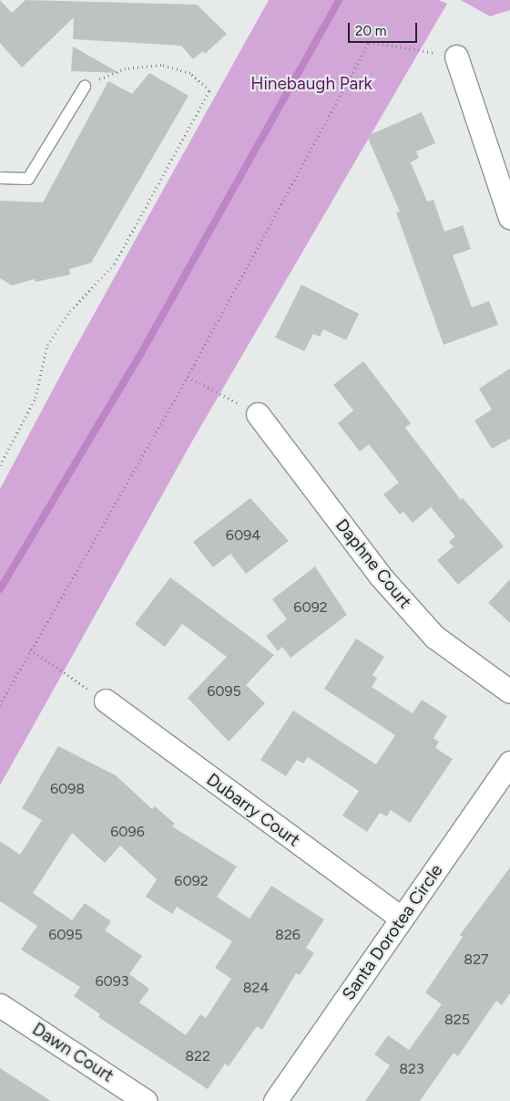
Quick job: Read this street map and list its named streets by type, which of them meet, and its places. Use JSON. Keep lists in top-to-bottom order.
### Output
{
  "streets": {
    "street": [
      "Daphne Court",
      "Dubarry Court",
      "Santa Dorotea Circle",
      "Dawn Court"
    ]
  },
  "crossings": [
    ["Dubarry Court", "Santa Dorotea Circle"]
  ],
  "parks": ["Hinebaugh Park"],
  "house_numbers": [
    "6094",
    "6092",
    "6095",
    "6098",
    "6096",
    "6092",
    "6095",
    "826",
    "827",
    "6093",
    "824",
    "825",
    "822",
    "823"
  ],
  "scale_bar": "20 m"
}
